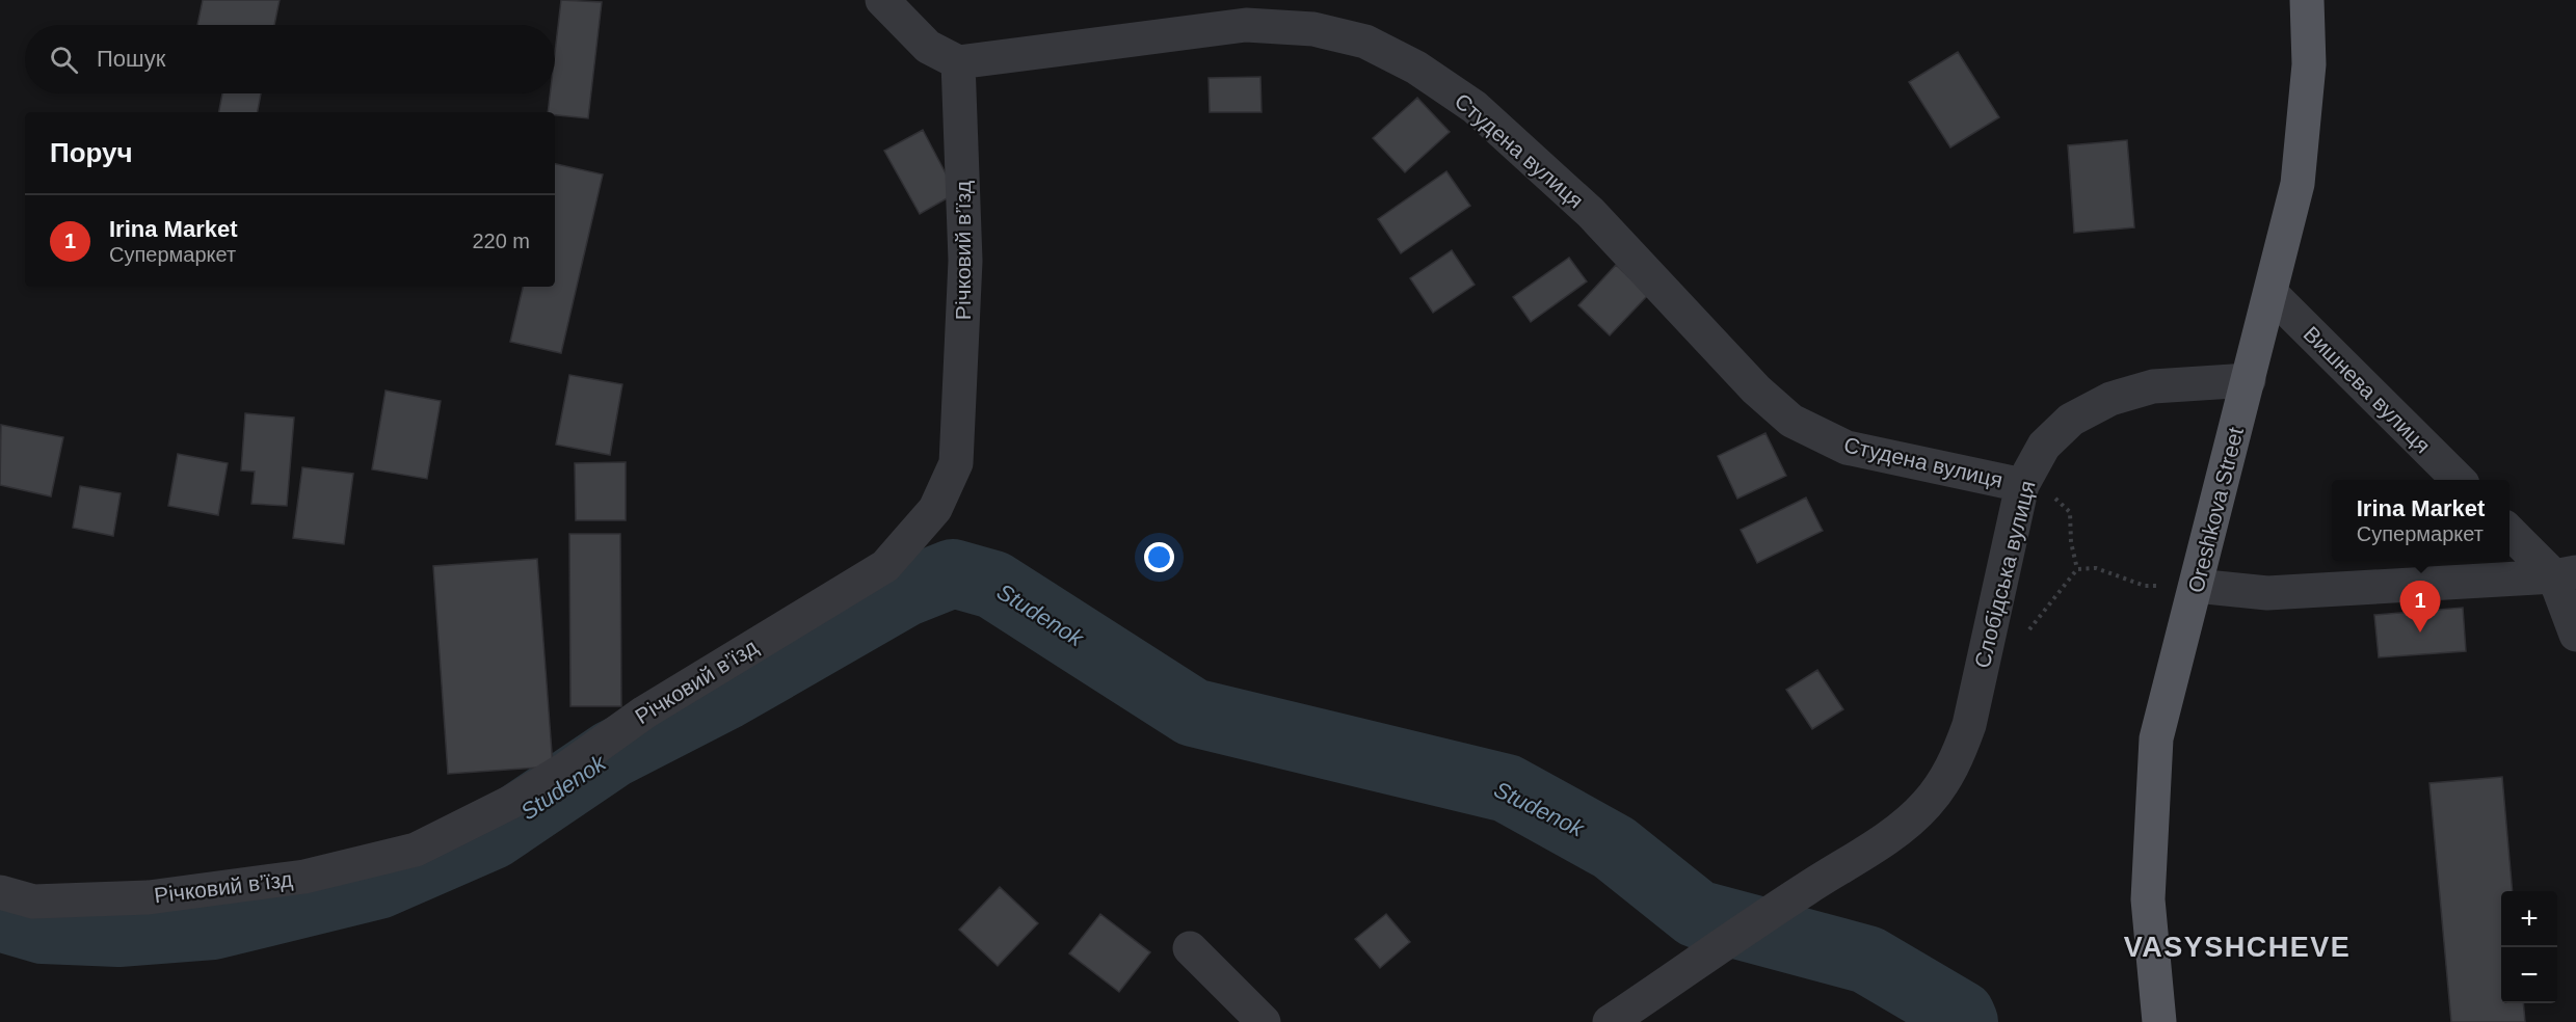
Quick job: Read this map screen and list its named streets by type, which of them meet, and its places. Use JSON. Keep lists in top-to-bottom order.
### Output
{
  "streets": {
    "main road": ["Oreshkova Street"],
    "street": [
      "Студена вулиця",
      "Річковий в’їзд",
      "Вишнева вулиця",
      "Слобідська вулиця"
    ]
  },
  "crossings": [
    ["Студена вулиця", "Річковий в’їзд"],
    ["Студена вулиця", "Слобідська вулиця"],
    ["Вишнева вулиця", "Oreshkova Street"],
    ["Oreshkova Street", "Слобідська вулиця"]
  ],
  "districts": ["VASYSHCHEVE"],
  "water": ["Studenok"],
  "page": {
    "search": "Пошук",
    "heading": "Поруч",
    "list": [
      {
        "mark": "1",
        "name": "Irina Market",
        "note": "Супермаркет",
        "value": "220 m"
      }
    ],
    "popup": ["Irina Market", "Супермаркет"],
    "pins": "1",
    "map_buttons": ["+", "−"]
  }
}
